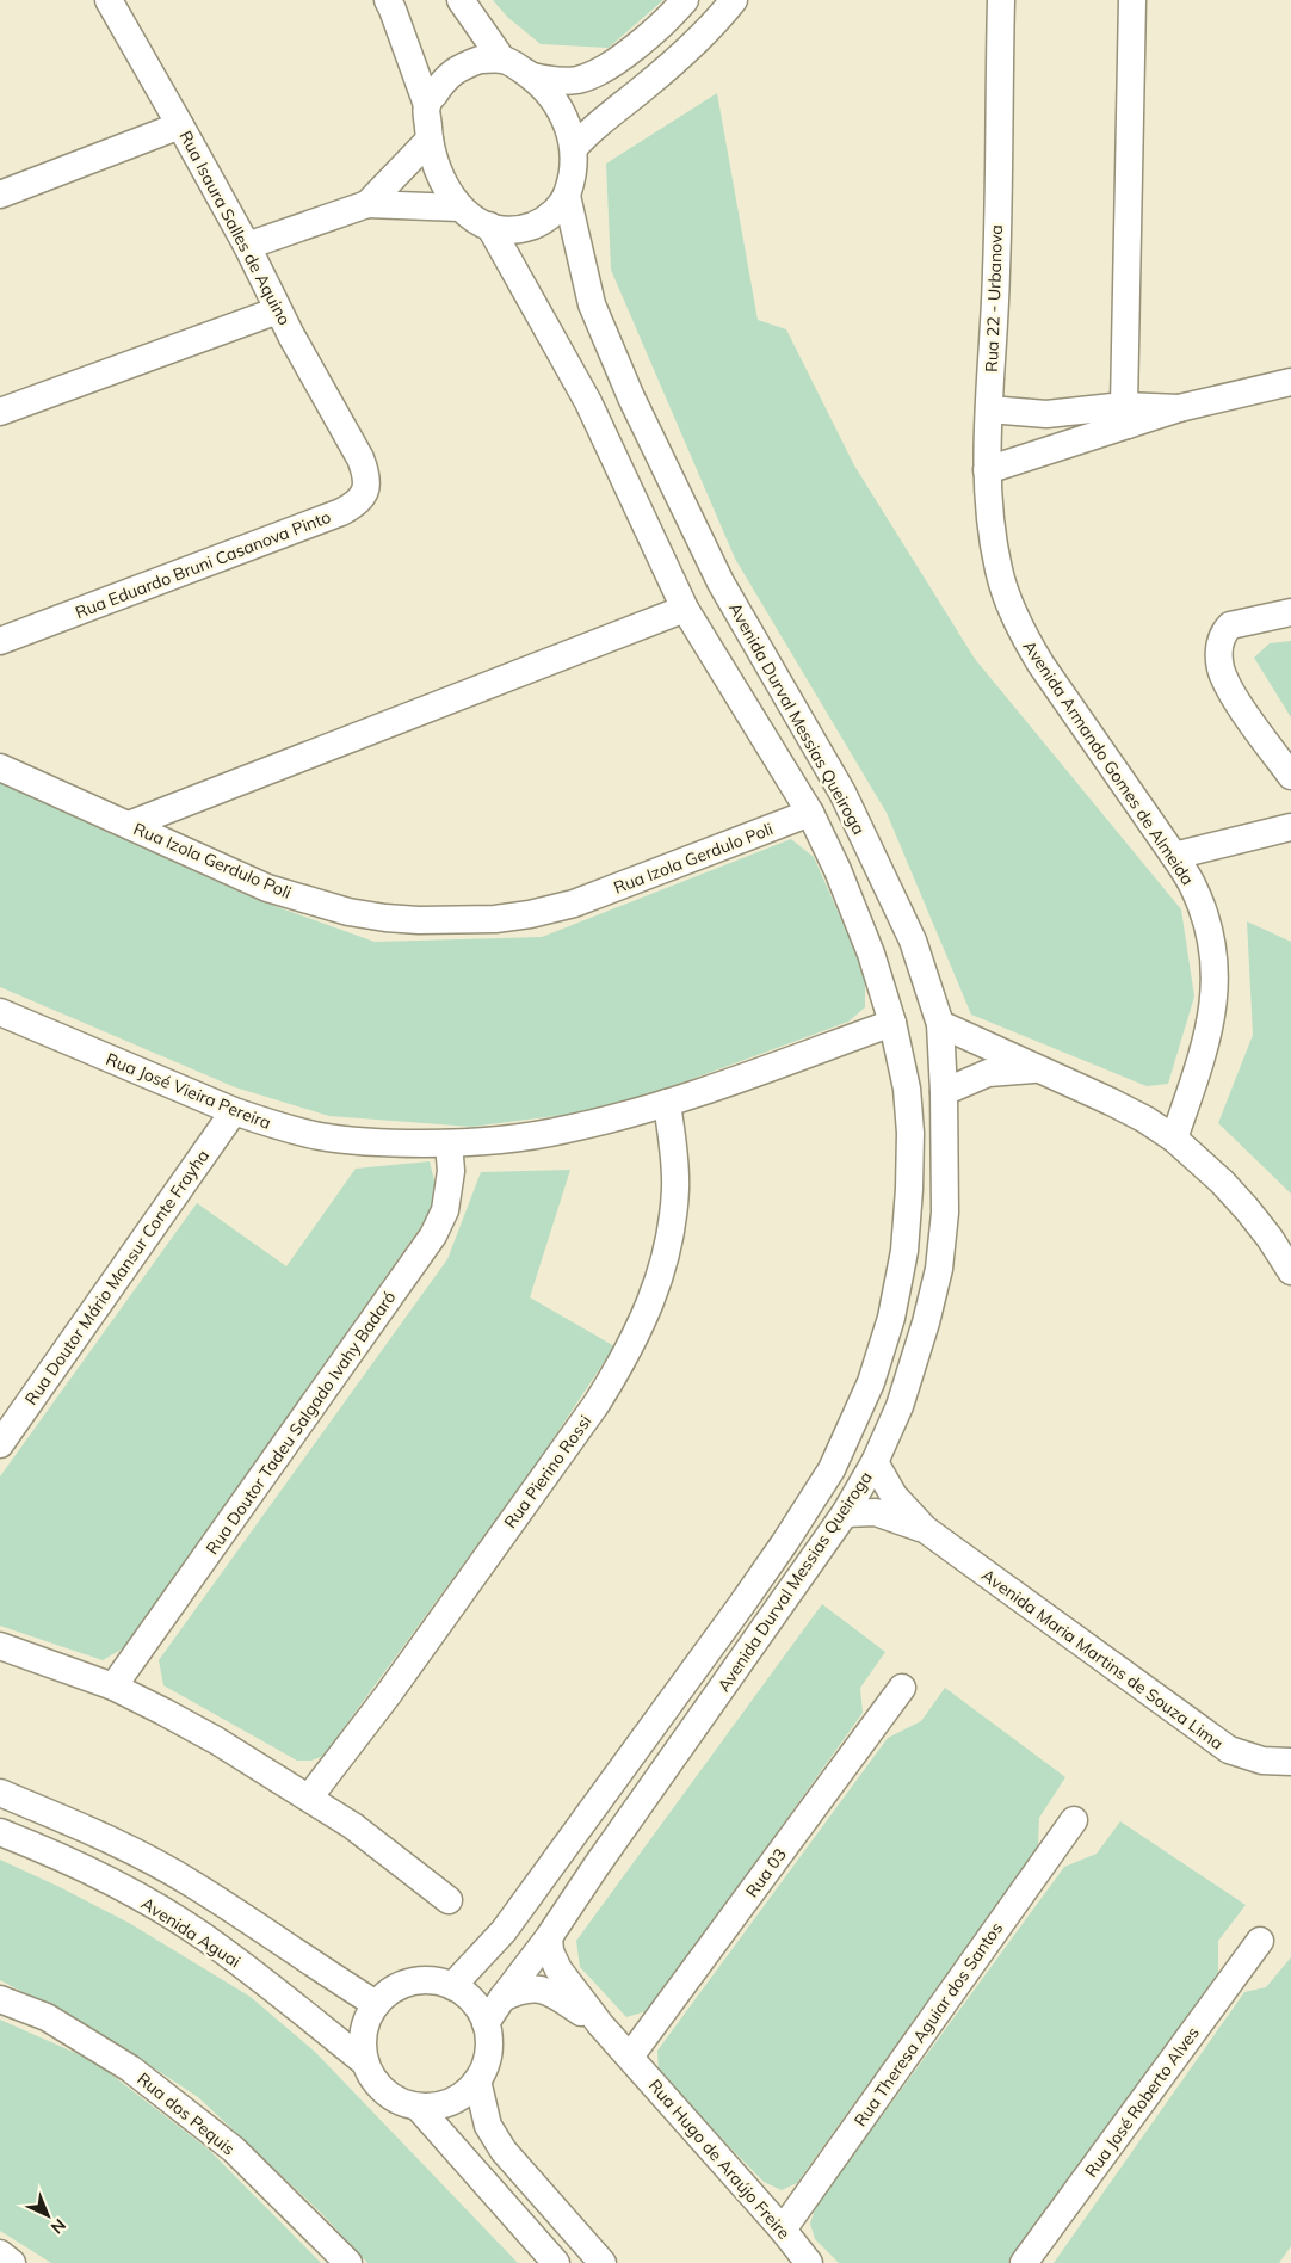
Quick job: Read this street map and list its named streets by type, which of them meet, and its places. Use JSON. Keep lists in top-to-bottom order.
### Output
{
  "streets": {
    "street": [
      "Rua Isaura Salles de Aquino",
      "Rua 22 - Urbanova",
      "Rua Eduardo Bruni Casanova Pinto",
      "Avenida Durval Messias Queiroga",
      "Avenida Armando Gomes de Almeida",
      "Rua Izola Gerdulo Poli",
      "Rua José Vieira Pereira",
      "Rua Doutor Mário Mansur Conte Frayha",
      "Rua Doutor Tadeu Salgado Ivahy Badaró",
      "Rua Pierino Rossi",
      "Avenida Maria Martins de Souza Lima",
      "Rua 03",
      "Avenida Aguai",
      "Rua Theresa Aguiar dos Santos",
      "Rua José Roberto Alves",
      "Rua dos Pequis",
      "Rua Hugo de Araújo Freire"
    ]
  },
  "crossings": [
    ["Rua Isaura Salles de Aquino", "Rua Eduardo Bruni Casanova Pinto"],
    ["Rua 22 - Urbanova", "Avenida Armando Gomes de Almeida"],
    ["Avenida Durval Messias Queiroga", "Rua Izola Gerdulo Poli"],
    ["Avenida Durval Messias Queiroga", "Rua José Vieira Pereira"],
    ["Avenida Durval Messias Queiroga", "Avenida Maria Martins de Souza Lima"],
    ["Avenida Durval Messias Queiroga", "Avenida Aguai"],
    ["Rua José Vieira Pereira", "Rua Doutor Mário Mansur Conte Frayha"],
    ["Rua José Vieira Pereira", "Rua Doutor Tadeu Salgado Ivahy Badaró"],
    ["Rua José Vieira Pereira", "Rua Pierino Rossi"],
    ["Rua 03", "Rua Hugo de Araújo Freire"],
    ["Rua Theresa Aguiar dos Santos", "Rua Hugo de Araújo Freire"]
  ],
  "north": "bottom right"
}
